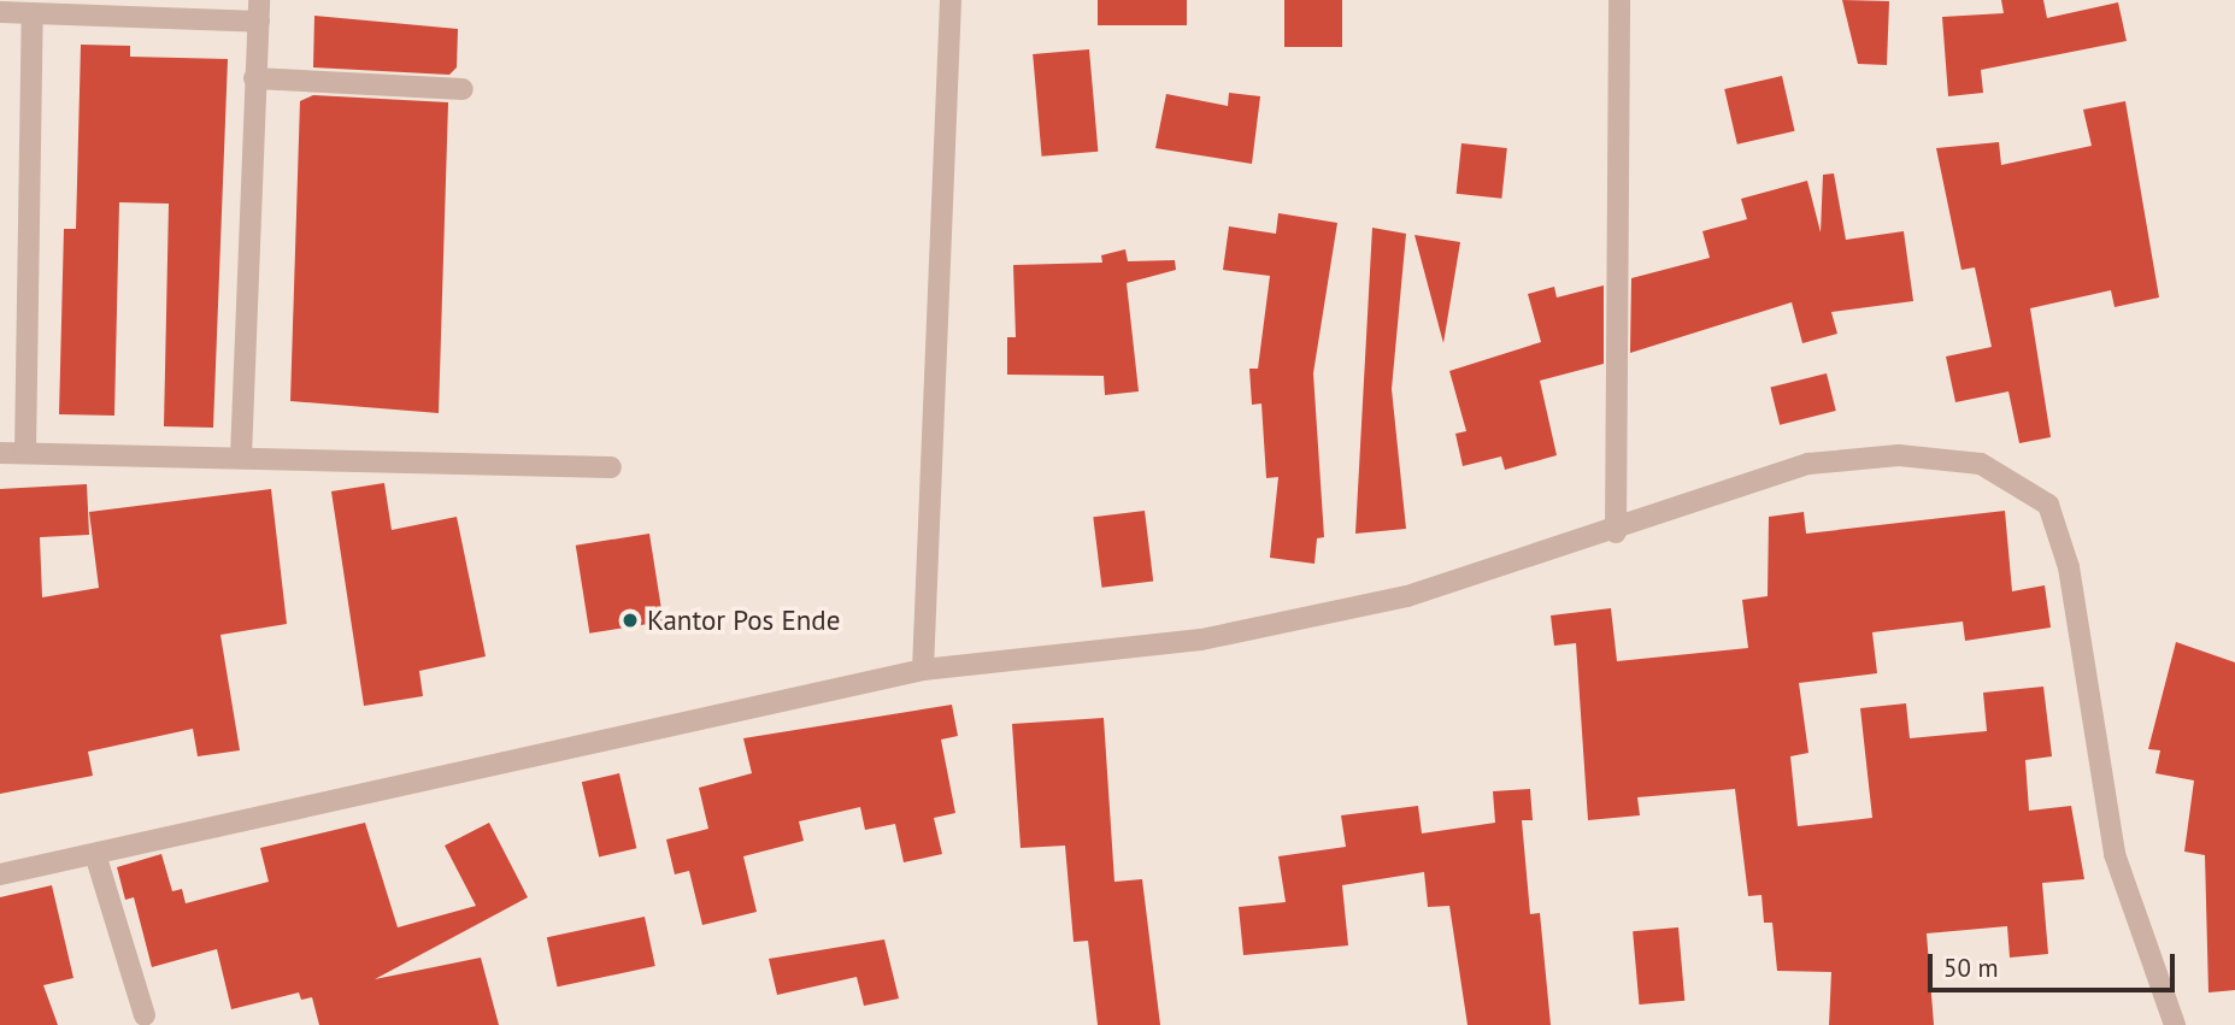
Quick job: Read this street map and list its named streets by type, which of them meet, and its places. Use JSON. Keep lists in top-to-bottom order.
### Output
{
  "places": ["Kantor Pos Ende"],
  "scale_bar": "50 m"
}
